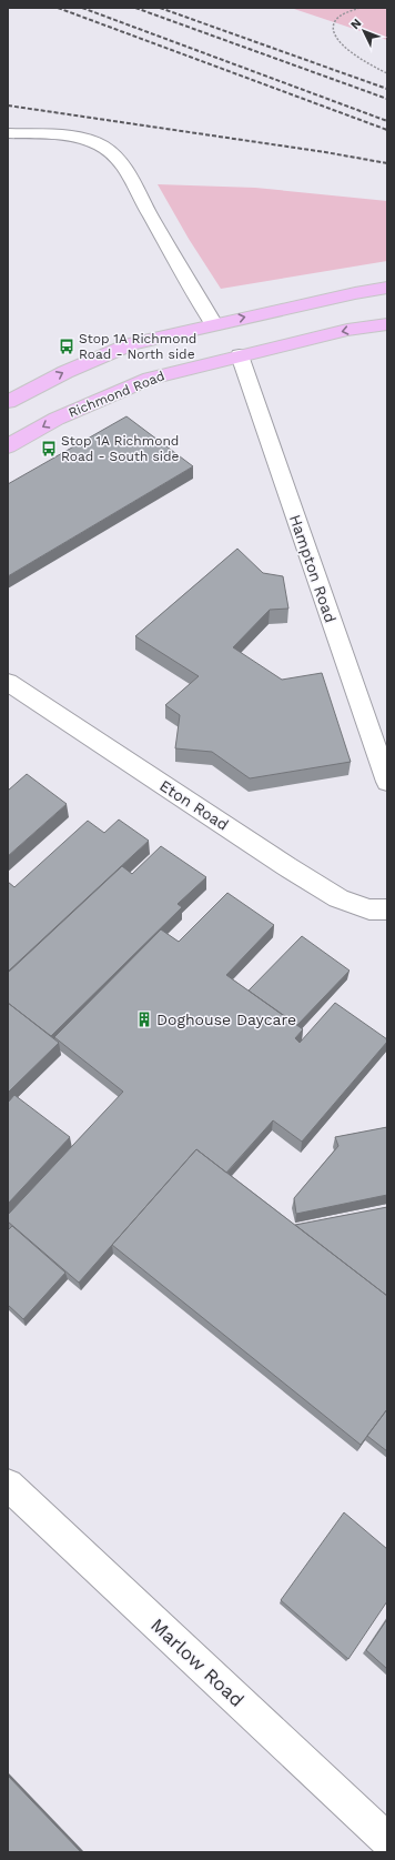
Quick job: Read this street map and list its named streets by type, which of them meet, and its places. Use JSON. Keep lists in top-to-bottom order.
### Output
{
  "streets": {
    "main road": ["Richmond Road"],
    "street": ["Hampton Road", "Eton Road", "Marlow Road"]
  },
  "crossings": [
    ["Richmond Road", "Hampton Road"]
  ],
  "places": {
    "bus stop": ["Stop 1A Richmond Road - North side", "Stop 1A Richmond Road - South side"],
    "building": ["Doghouse Daycare"]
  },
  "north": "top left"
}
